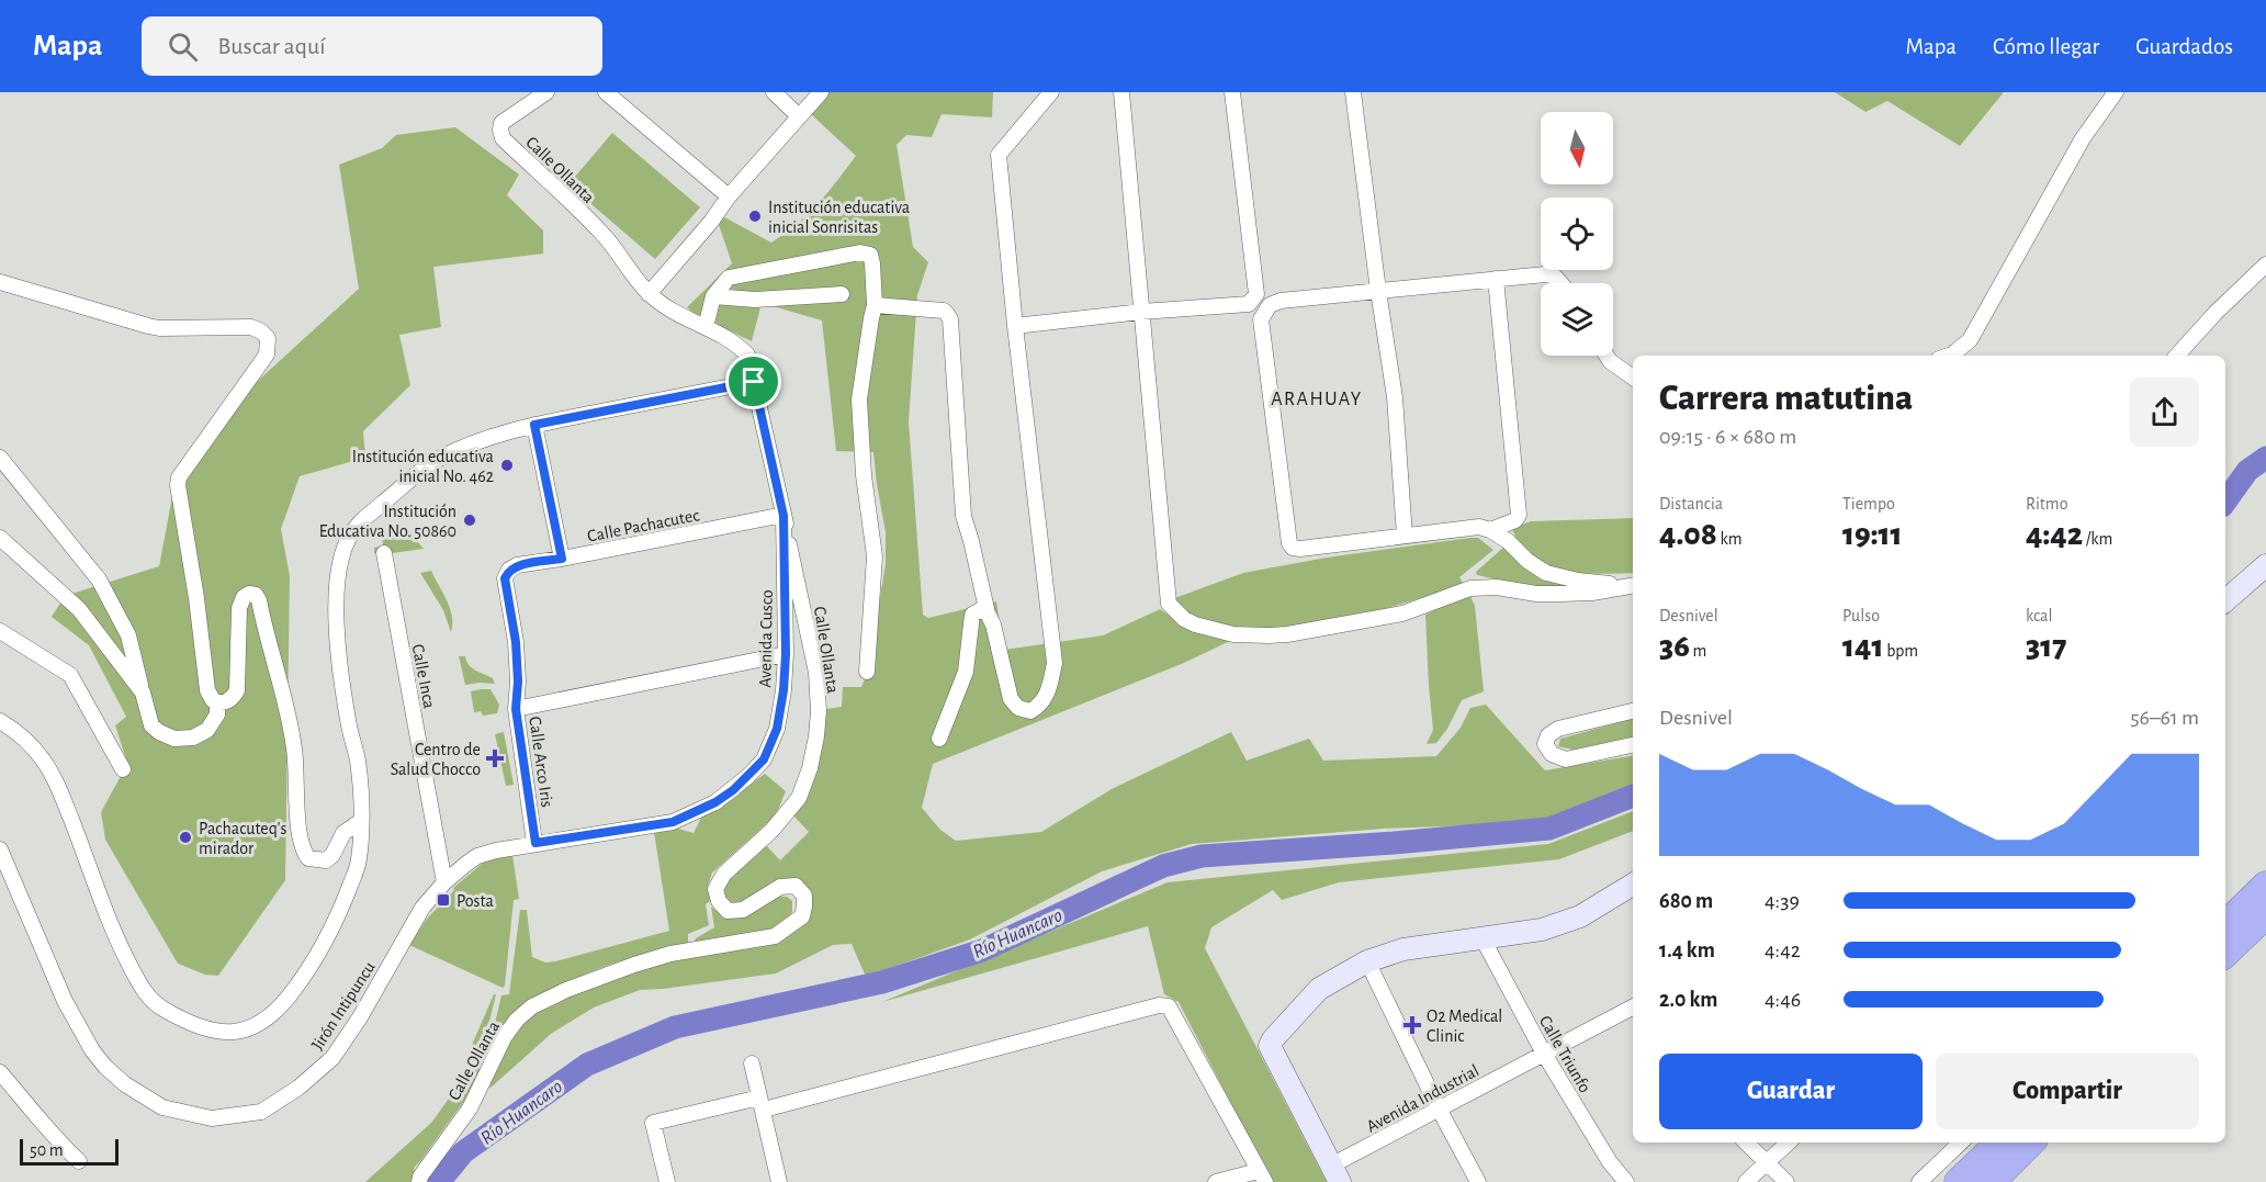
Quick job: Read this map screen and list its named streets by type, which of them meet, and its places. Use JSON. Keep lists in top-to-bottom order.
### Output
{
  "streets": {
    "street": [
      "Calle Ollanta",
      "Calle Pachacutec",
      "Avenida Cusco",
      "Calle Inca",
      "Calle Arco Iris",
      "Jirón Intipuncu",
      "Calle Triunfo",
      "Avenida Industrial"
    ]
  },
  "crossings": [
    ["Calle Ollanta", "Calle Pachacutec"],
    ["Calle Ollanta", "Avenida Cusco"],
    ["Calle Pachacutec", "Avenida Cusco"],
    ["Calle Pachacutec", "Calle Arco Iris"],
    ["Avenida Cusco", "Jirón Intipuncu"],
    ["Calle Inca", "Jirón Intipuncu"],
    ["Calle Arco Iris", "Jirón Intipuncu"],
    ["Calle Triunfo", "Avenida Industrial"]
  ],
  "districts": ["ARAHUAY"],
  "water": ["Río Huancaro"],
  "places": {
    "other": [
      "Institución educativa inicial Sonrisitas",
      "Institución educativa inicial No. 462",
      "Institución Educativa No. 50860",
      "Pachacuteq's mirador"
    ],
    "health": ["Centro de Salud Chocco", "O2 Medical Clinic"],
    "transit": ["Posta"]
  },
  "scale_bar": "50 m",
  "north": "bottom",
  "page": {
    "header": "Mapa",
    "search": "Buscar aquí",
    "nav": ["Mapa", "Cómo llegar", "Guardados"],
    "heading": ["Carrera matutina", "09:15 · 6 × 680 m"],
    "stats": [
      ["Distancia", "4.08 km"],
      ["Tiempo", "19:11"],
      ["Ritmo", "4:42 /km"],
      ["Desnivel", "36 m"],
      ["Pulso", "141 bpm"],
      ["kcal", "317"]
    ],
    "chart": ["Desnivel", "56–61 m"],
    "list": [
      {
        "name": "680 m",
        "note": "4:39"
      },
      {
        "name": "1.4 km",
        "note": "4:42"
      },
      {
        "name": "2.0 km",
        "note": "4:46"
      }
    ],
    "buttons": ["Guardar", "Compartir"],
    "scale": "50 m"
  }
}
